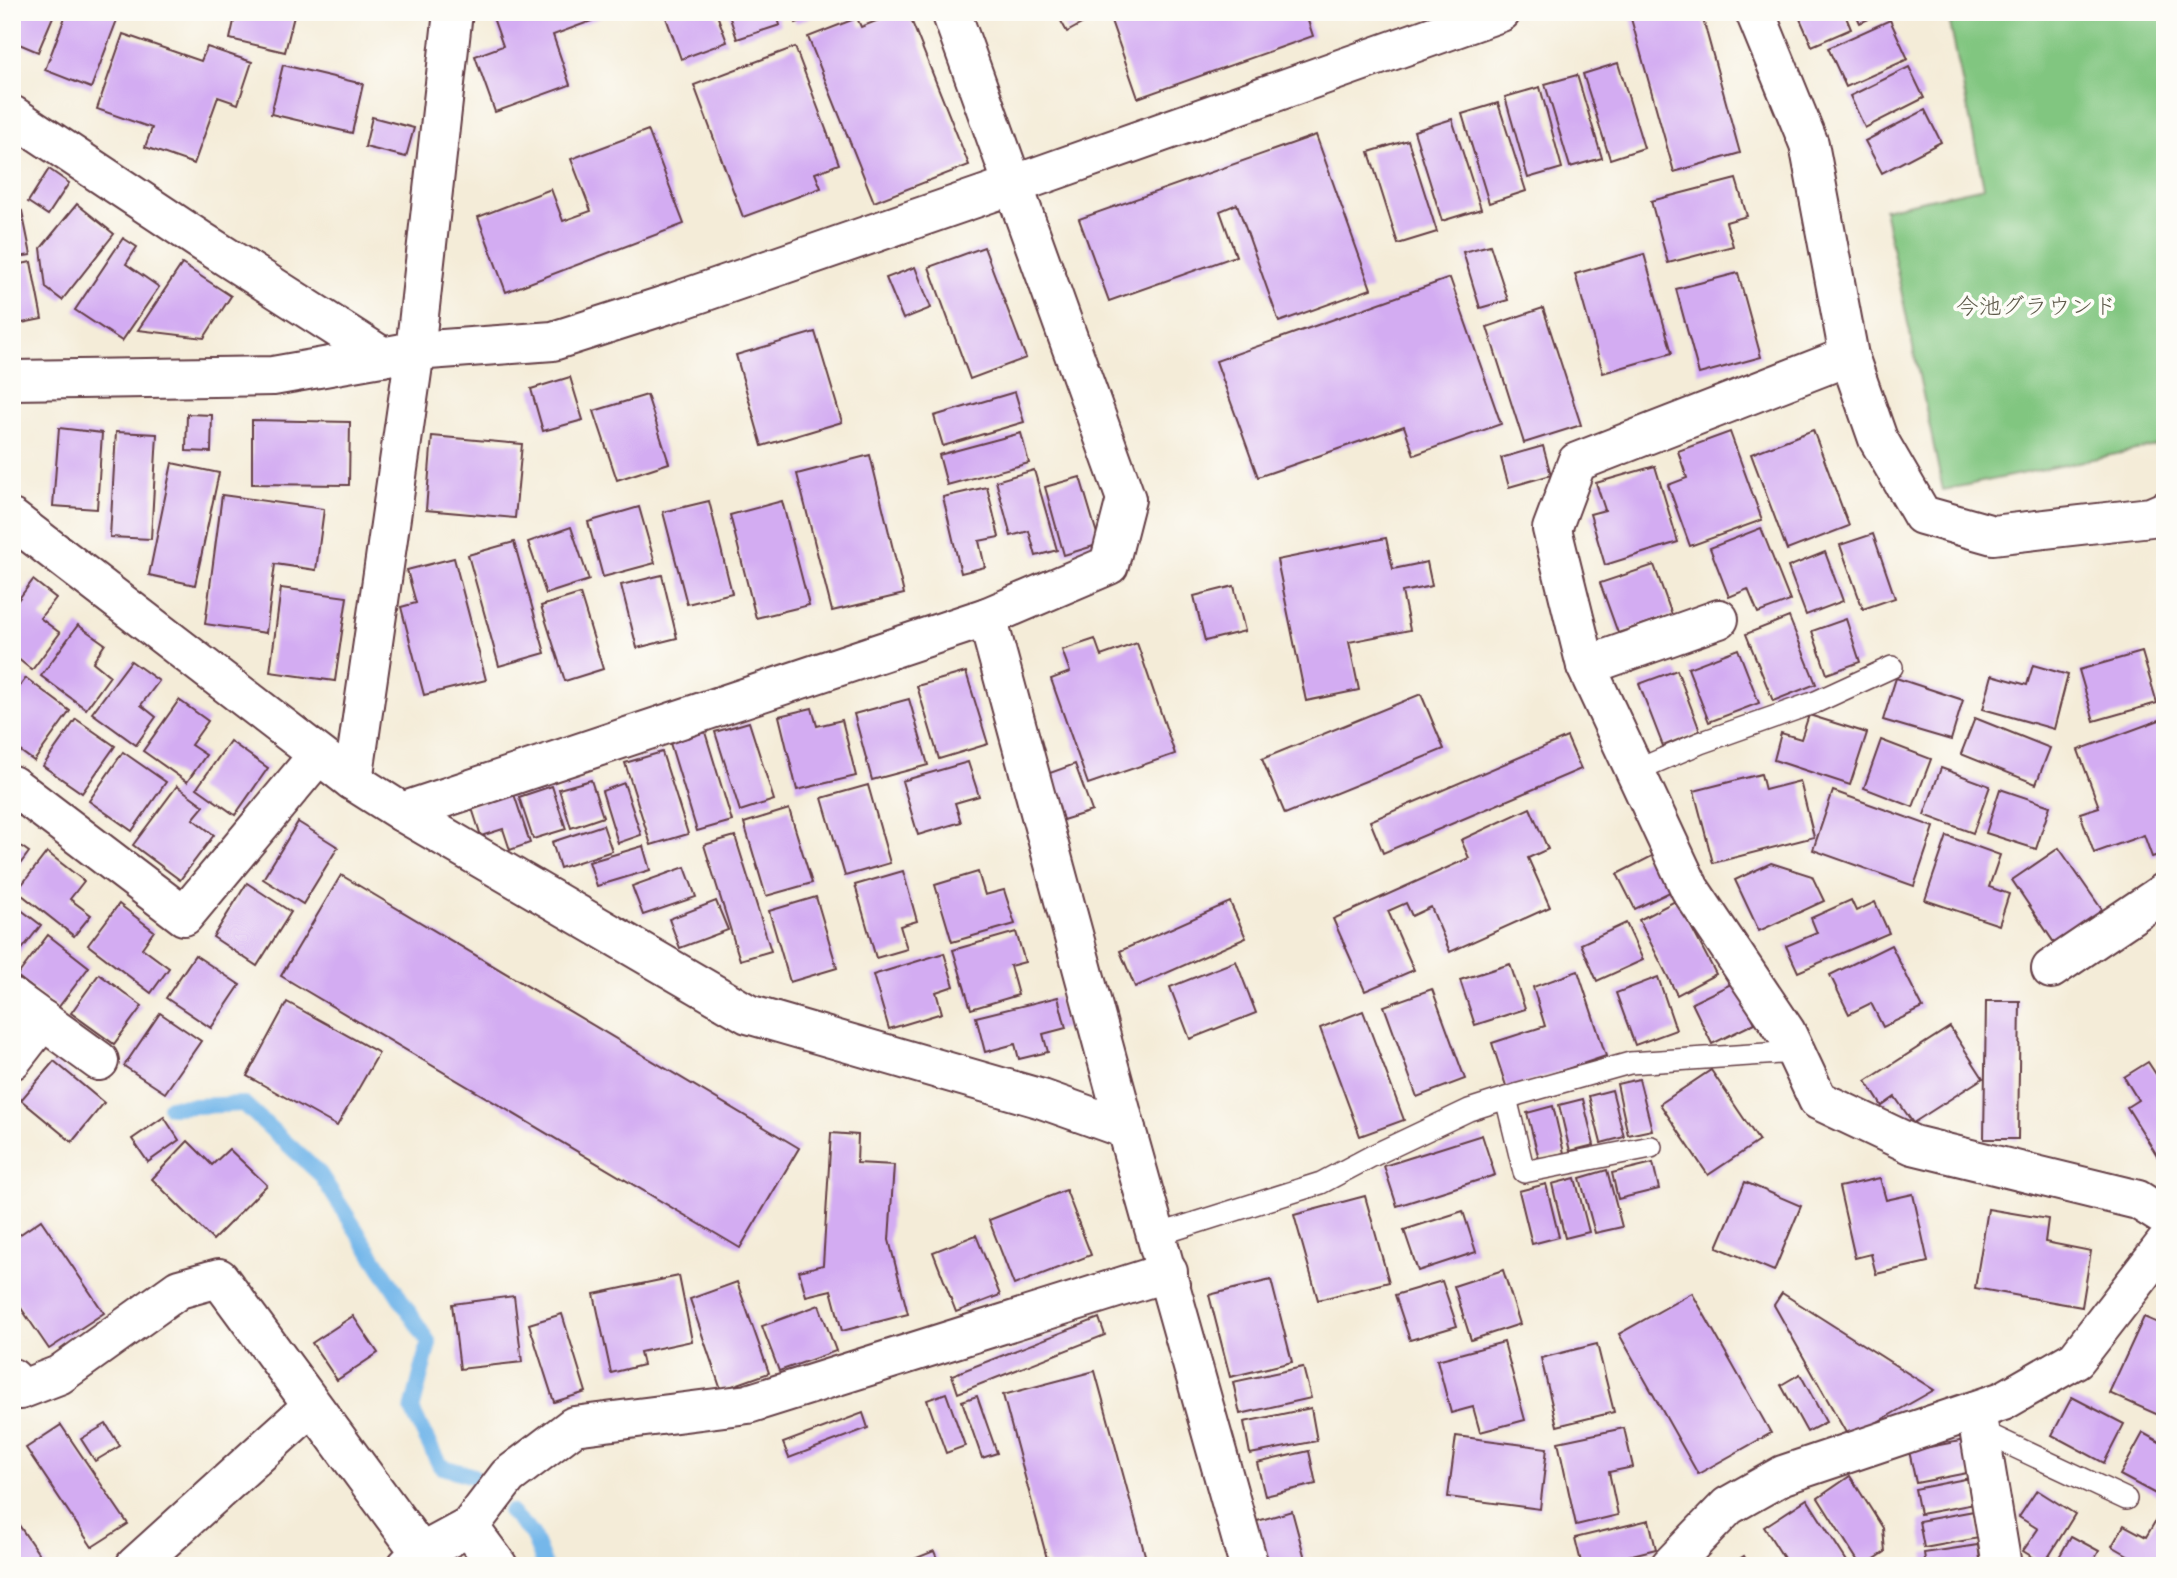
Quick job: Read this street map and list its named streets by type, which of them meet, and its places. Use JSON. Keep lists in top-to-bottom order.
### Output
{
  "parks": ["今池グラウンド"]
}
